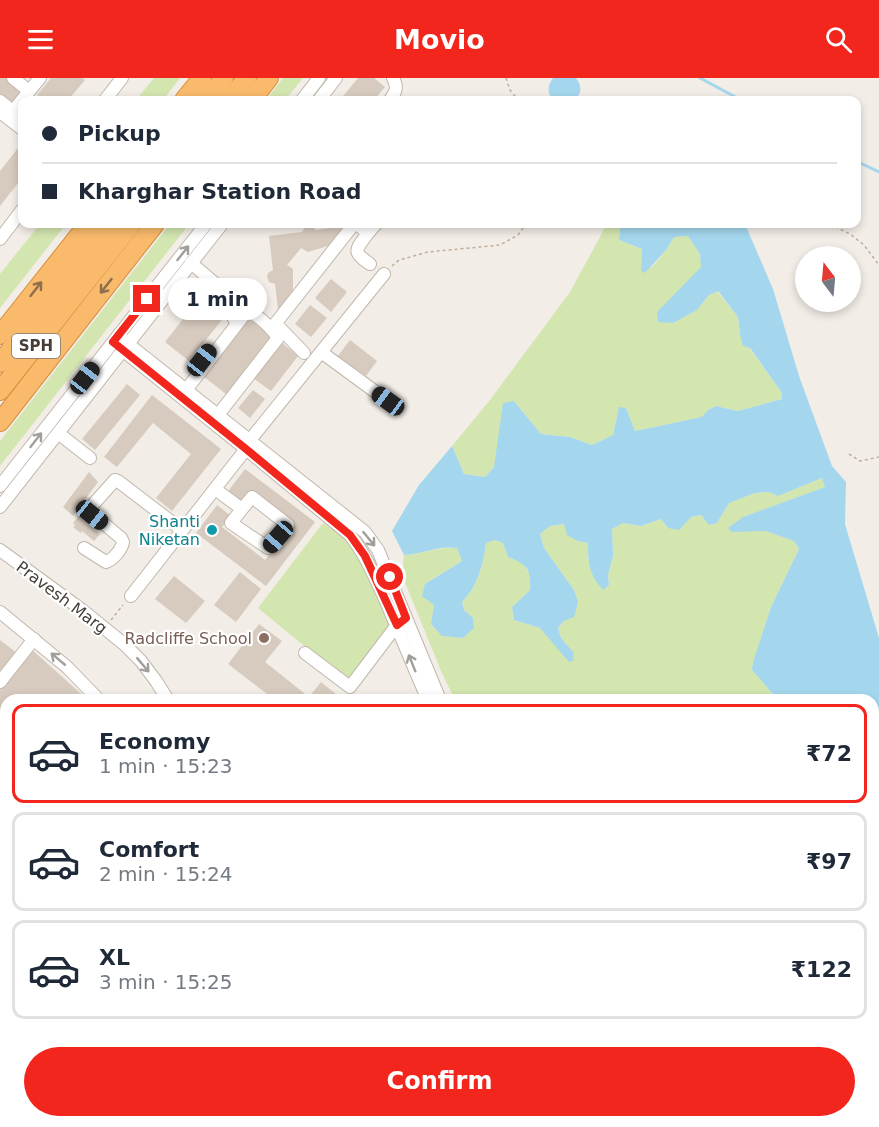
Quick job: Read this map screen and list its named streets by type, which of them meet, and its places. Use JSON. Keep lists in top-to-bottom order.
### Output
{
  "streets": {
    "highway": ["SPH"],
    "street": ["Pravesh Marg"]
  },
  "places": ["Shanti Niketan", "Radcliffe School"],
  "north": "top",
  "page": {
    "header": "Movio",
    "banner": ["Pickup", "Kharghar Station Road"],
    "bubble": "1 min",
    "list": [
      {
        "name": "Economy",
        "note": "1 min · 15:23",
        "value": "₹72"
      },
      {
        "name": "Comfort",
        "note": "2 min · 15:24",
        "value": "₹97"
      },
      {
        "name": "XL",
        "note": "3 min · 15:25",
        "value": "₹122"
      }
    ],
    "buttons": "Confirm"
  }
}
